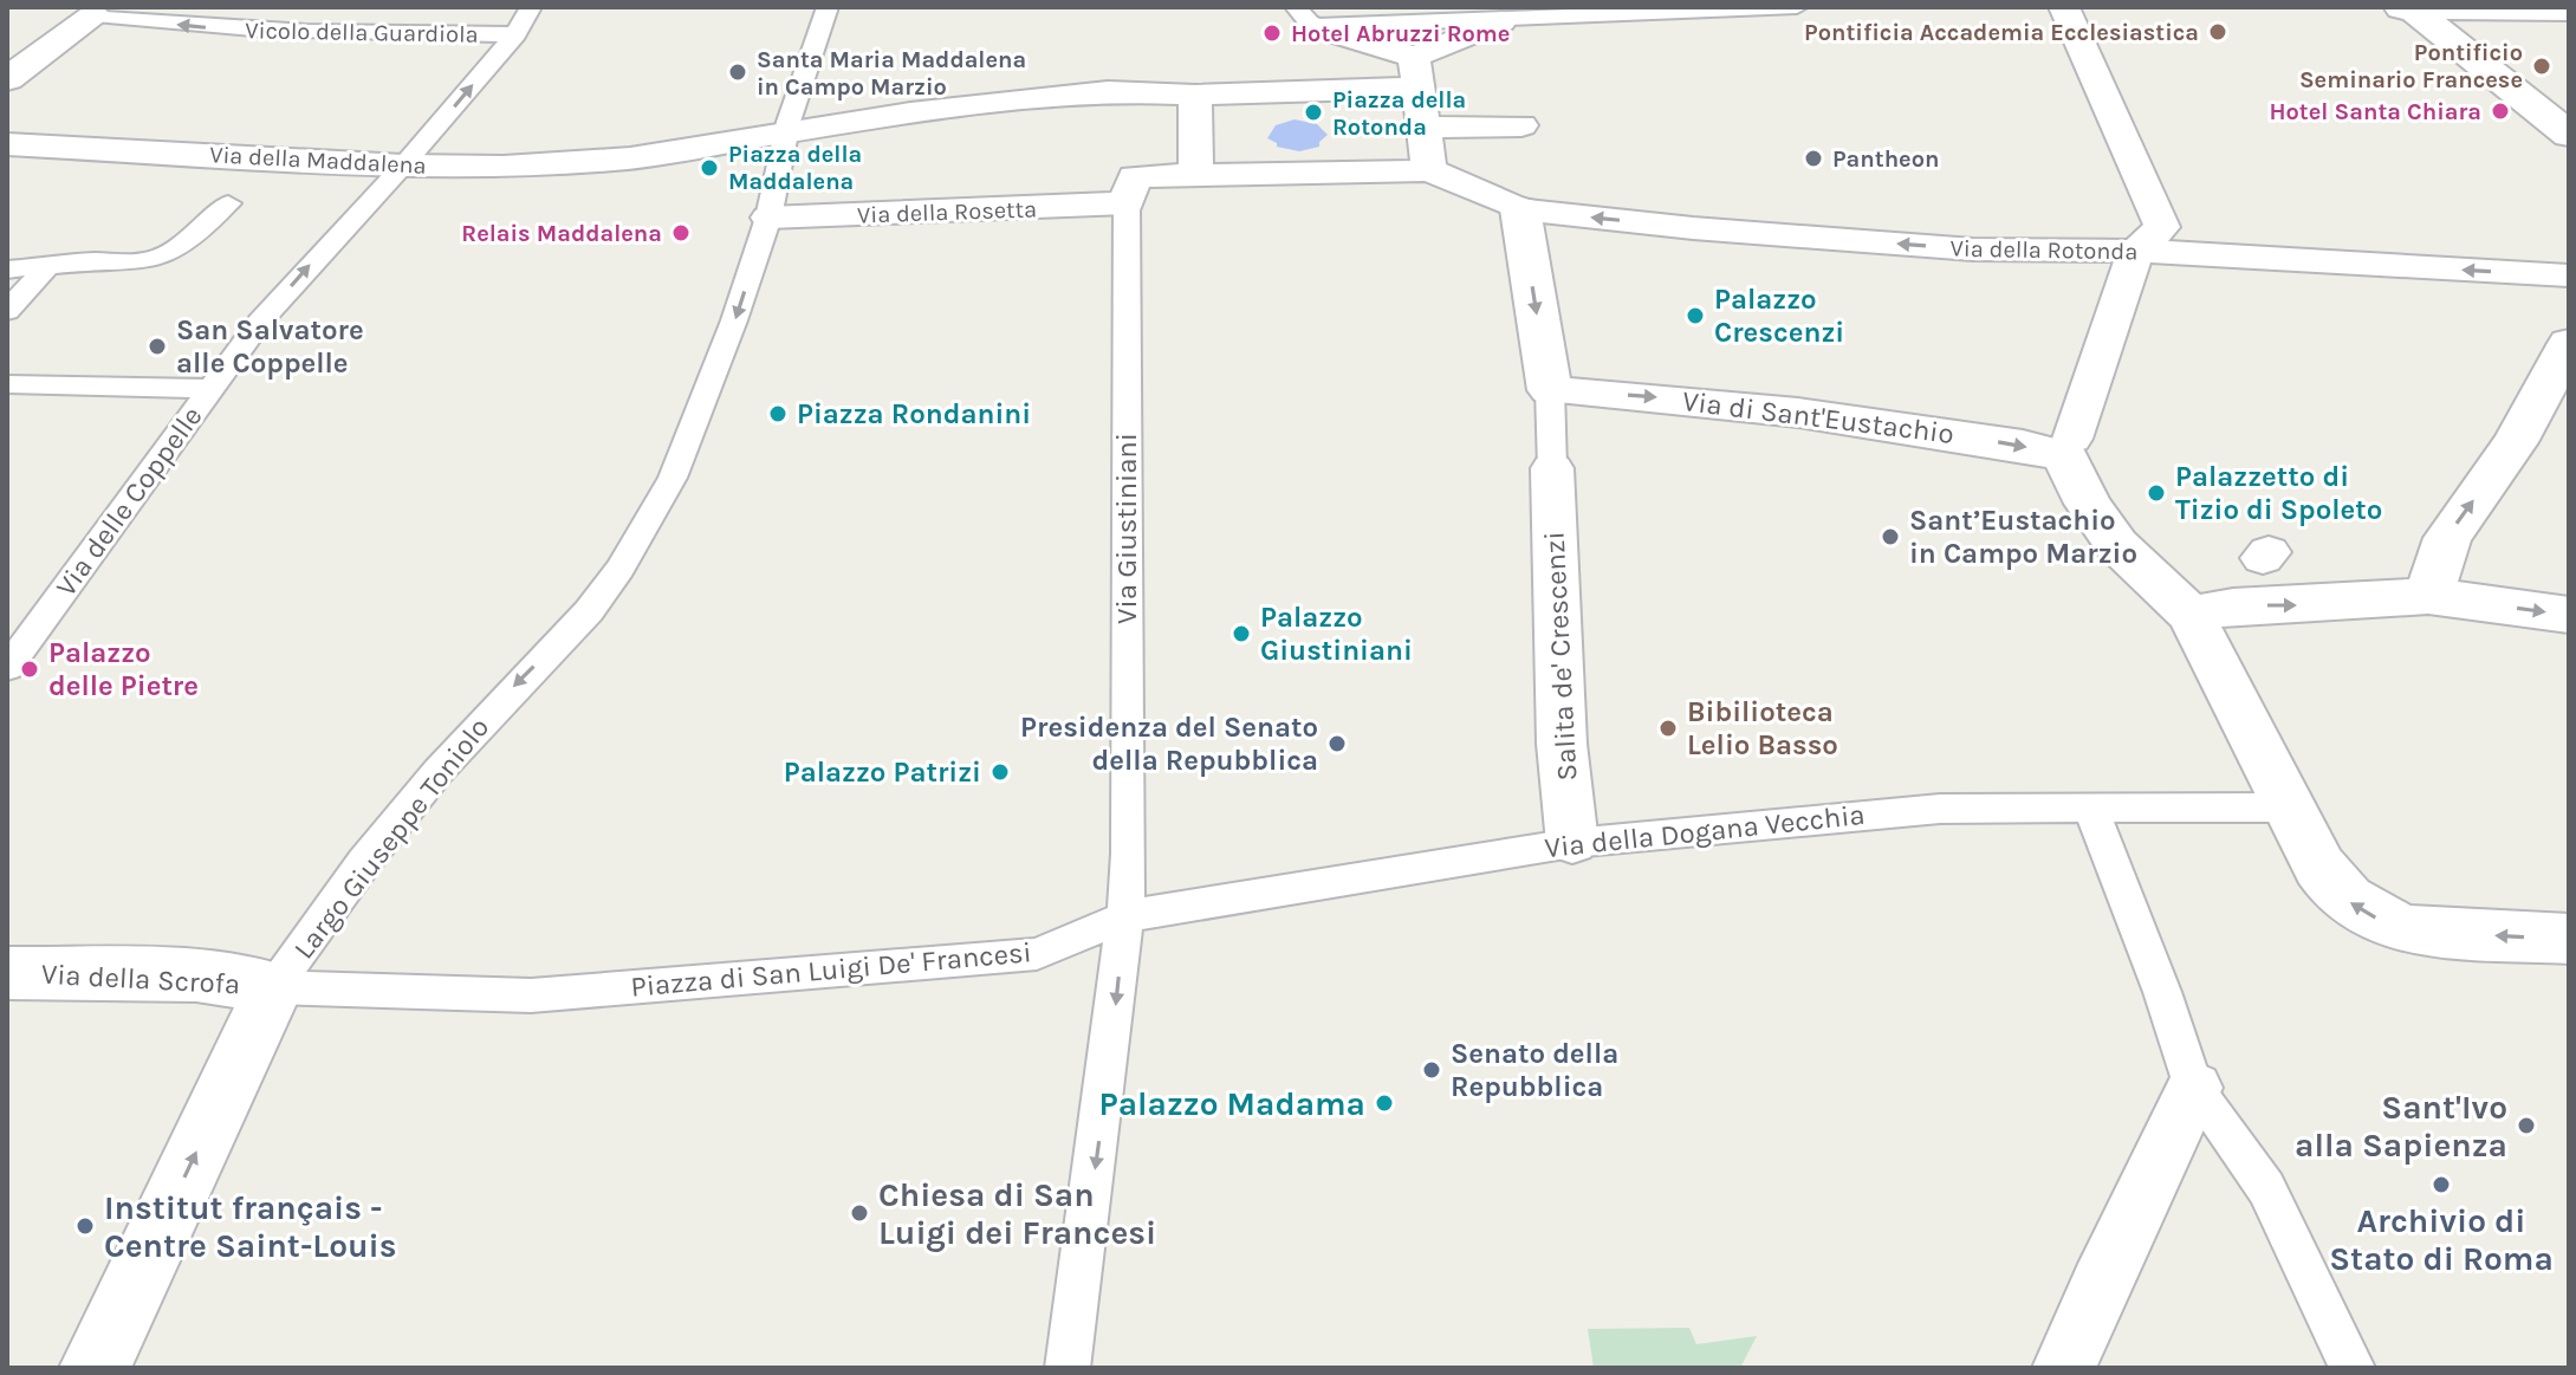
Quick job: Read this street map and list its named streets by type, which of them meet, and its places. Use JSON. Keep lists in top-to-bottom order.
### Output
{
  "streets": {
    "street": [
      "Via della Maddalena",
      "Via della Rosetta",
      "Via della Rotonda",
      "Via di Sant'Eustachio",
      "Salita de' Crescenzi",
      "Via della Scrofa"
    ],
    "lane": [
      "Vicolo della Guardiola",
      "Via delle Coppelle",
      "Via Giustiniani",
      "Via della Dogana Vecchia",
      "Largo Giuseppe Toniolo",
      "Piazza di San Luigi De' Francesi"
    ]
  },
  "crossings": [
    ["Vicolo della Guardiola", "Via delle Coppelle"],
    ["Via della Maddalena", "Via delle Coppelle"],
    ["Via della Rosetta", "Via Giustiniani"],
    ["Via della Rosetta", "Largo Giuseppe Toniolo"],
    ["Via Giustiniani", "Via della Dogana Vecchia"],
    ["Via Giustiniani", "Piazza di San Luigi De' Francesi"],
    ["Salita de' Crescenzi", "Via della Dogana Vecchia"],
    ["Via della Dogana Vecchia", "Piazza di San Luigi De' Francesi"],
    ["Largo Giuseppe Toniolo", "Piazza di San Luigi De' Francesi"],
    ["Largo Giuseppe Toniolo", "Via della Scrofa"]
  ],
  "one_way": [
    "Vicolo della Guardiola",
    "Via di Sant'Eustachio",
    "Via delle Coppelle",
    "Largo Giuseppe Toniolo"
  ],
  "places": [
    "Pontificia Accademia Ecclesiastica",
    "Hotel Abruzzi Rome",
    "Pontificio Seminario Francese",
    "Santa Maria Maddalena in Campo Marzio",
    "Hotel Santa Chiara",
    "Piazza della Rotonda",
    "Pantheon",
    "Piazza della Maddalena",
    "Relais Maddalena",
    "Palazzo Crescenzi",
    "San Salvatore alle Coppelle",
    "Piazza Rondanini",
    "Palazzetto di Tizio di Spoleto",
    "Sant’Eustachio in Campo Marzio",
    "Palazzo Giustiniani",
    "Palazzo delle Pietre",
    "Bibilioteca Lelio Basso",
    "Presidenza del Senato della Repubblica",
    "Palazzo Patrizi",
    "Senato della Repubblica",
    "Palazzo Madama",
    "Sant'Ivo alla Sapienza",
    "Archivio di Stato di Roma",
    "Chiesa di San Luigi dei Francesi",
    "Institut français - Centre Saint-Louis"
  ]
}
